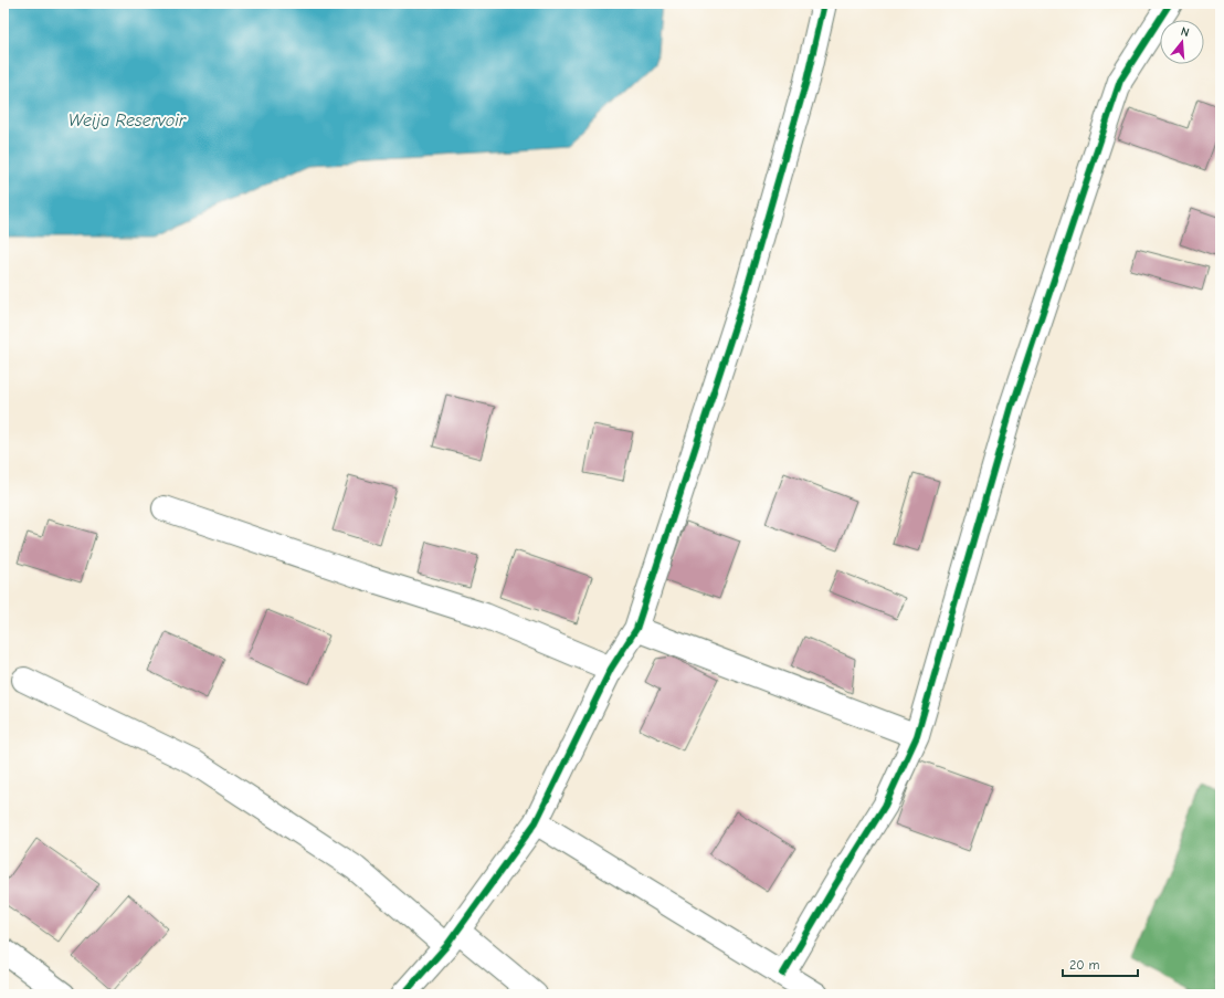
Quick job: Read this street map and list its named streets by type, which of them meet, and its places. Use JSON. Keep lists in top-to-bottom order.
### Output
{
  "water": ["Weija Reservoir"],
  "scale_bar": "20 m",
  "north": "top"
}
